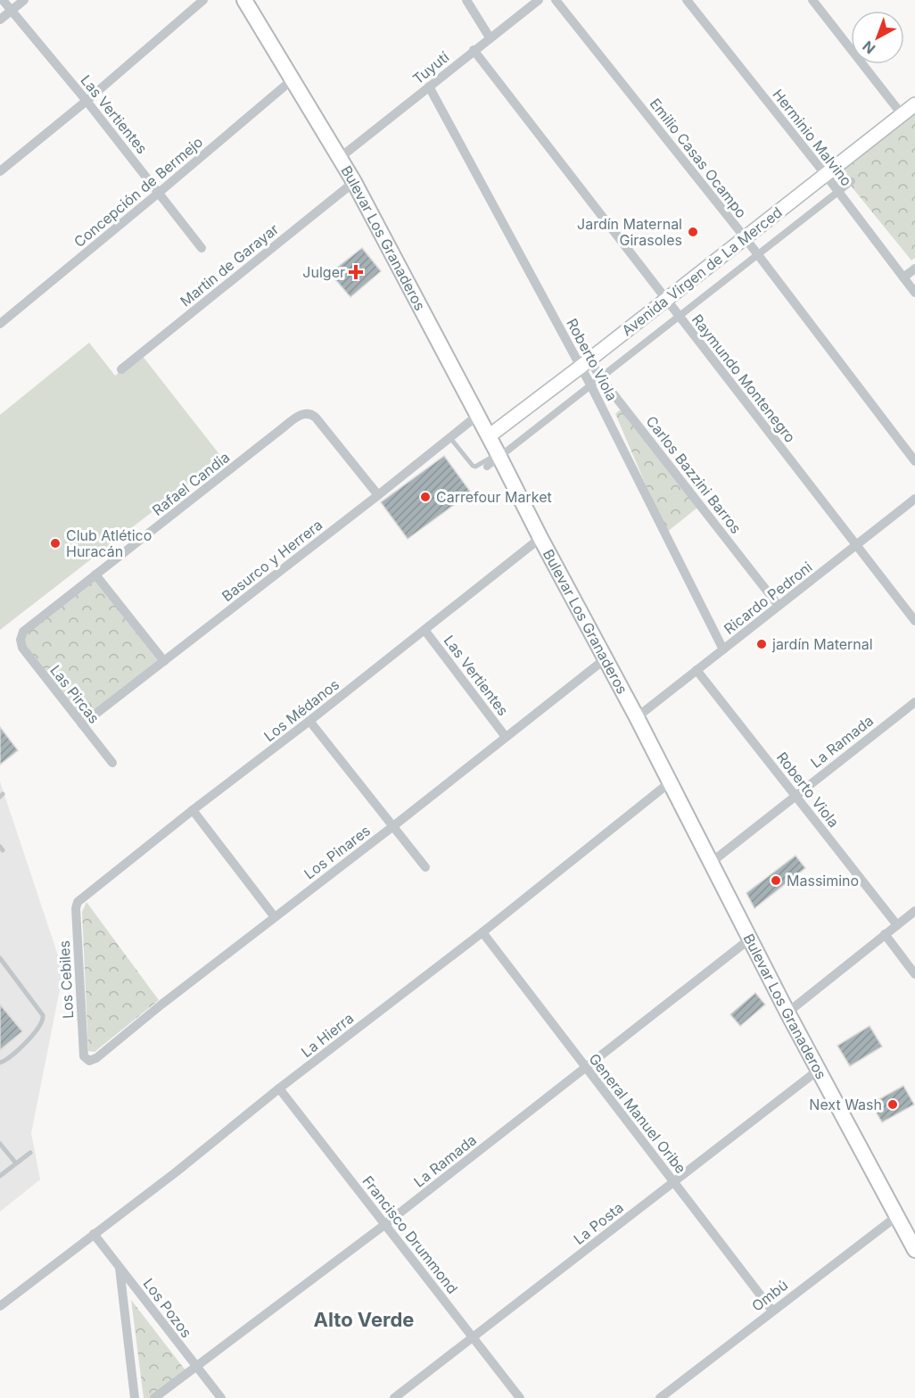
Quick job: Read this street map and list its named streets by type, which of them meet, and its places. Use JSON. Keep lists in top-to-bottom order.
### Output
{
  "streets": {
    "main road": ["Bulevar Los Granaderos", "Avenida Virgen de La Merced"],
    "street": [
      "Tuyutí",
      "Las Vertientes",
      "Herminio Malvino",
      "Emilio Casas Ocampo",
      "Concepción de Bermejo",
      "Martin de Garayar",
      "Roberto Viola",
      "Raymundo Montenegro",
      "Carlos Bazzini Barros",
      "Rafael Candia",
      "Basurco y Herrera",
      "Ricardo Pedroni",
      "Las Pircas",
      "Los Médanos",
      "La Ramada",
      "Los Pinares",
      "Los Cebiles",
      "La Hierra",
      "General Manuel Oribe",
      "La Posta",
      "Francisco Drummond",
      "Ombú",
      "Los Pozos"
    ]
  },
  "crossings": [
    ["Tuyutí", "Bulevar Los Granaderos"],
    ["Tuyutí", "Roberto Viola"],
    ["Tuyutí", "Raymundo Montenegro"],
    ["Las Vertientes", "Concepción de Bermejo"],
    ["Las Vertientes", "Los Médanos"],
    ["Las Vertientes", "Los Pinares"],
    ["Herminio Malvino", "Avenida Virgen de La Merced"],
    ["Emilio Casas Ocampo", "Avenida Virgen de La Merced"],
    ["Concepción de Bermejo", "Bulevar Los Granaderos"],
    ["Bulevar Los Granaderos", "Martin de Garayar"],
    ["Bulevar Los Granaderos", "Avenida Virgen de La Merced"],
    ["Bulevar Los Granaderos", "Basurco y Herrera"],
    ["Bulevar Los Granaderos", "Ricardo Pedroni"],
    ["Bulevar Los Granaderos", "Los Médanos"],
    ["Bulevar Los Granaderos", "La Ramada"],
    ["Bulevar Los Granaderos", "Los Pinares"],
    ["Bulevar Los Granaderos", "La Hierra"],
    ["Bulevar Los Granaderos", "La Posta"],
    ["Bulevar Los Granaderos", "Ombú"],
    ["Avenida Virgen de La Merced", "Roberto Viola"],
    ["Avenida Virgen de La Merced", "Raymundo Montenegro"],
    ["Avenida Virgen de La Merced", "Carlos Bazzini Barros"],
    ["Roberto Viola", "Carlos Bazzini Barros"],
    ["Roberto Viola", "Ricardo Pedroni"],
    ["Roberto Viola", "La Ramada"],
    ["Raymundo Montenegro", "Ricardo Pedroni"],
    ["Carlos Bazzini Barros", "Ricardo Pedroni"],
    ["Rafael Candia", "Basurco y Herrera"],
    ["Rafael Candia", "Las Pircas"],
    ["Basurco y Herrera", "Las Pircas"],
    ["Los Médanos", "Los Cebiles"],
    ["La Ramada", "General Manuel Oribe"],
    ["La Ramada", "Francisco Drummond"],
    ["La Ramada", "Los Pozos"],
    ["Los Pinares", "Los Cebiles"],
    ["La Hierra", "General Manuel Oribe"],
    ["La Hierra", "Francisco Drummond"],
    ["La Hierra", "Los Pozos"],
    ["General Manuel Oribe", "La Posta"],
    ["General Manuel Oribe", "Ombú"],
    ["La Posta", "Francisco Drummond"]
  ],
  "districts": ["Alto Verde"],
  "places": {
    "other": [
      "Jardín Maternal Girasoles",
      "Carrefour Market",
      "Club Atlético Huracán",
      "jardín Maternal",
      "Massimino",
      "Next Wash"
    ],
    "health": ["Julger"]
  },
  "north": "bottom left"
}
